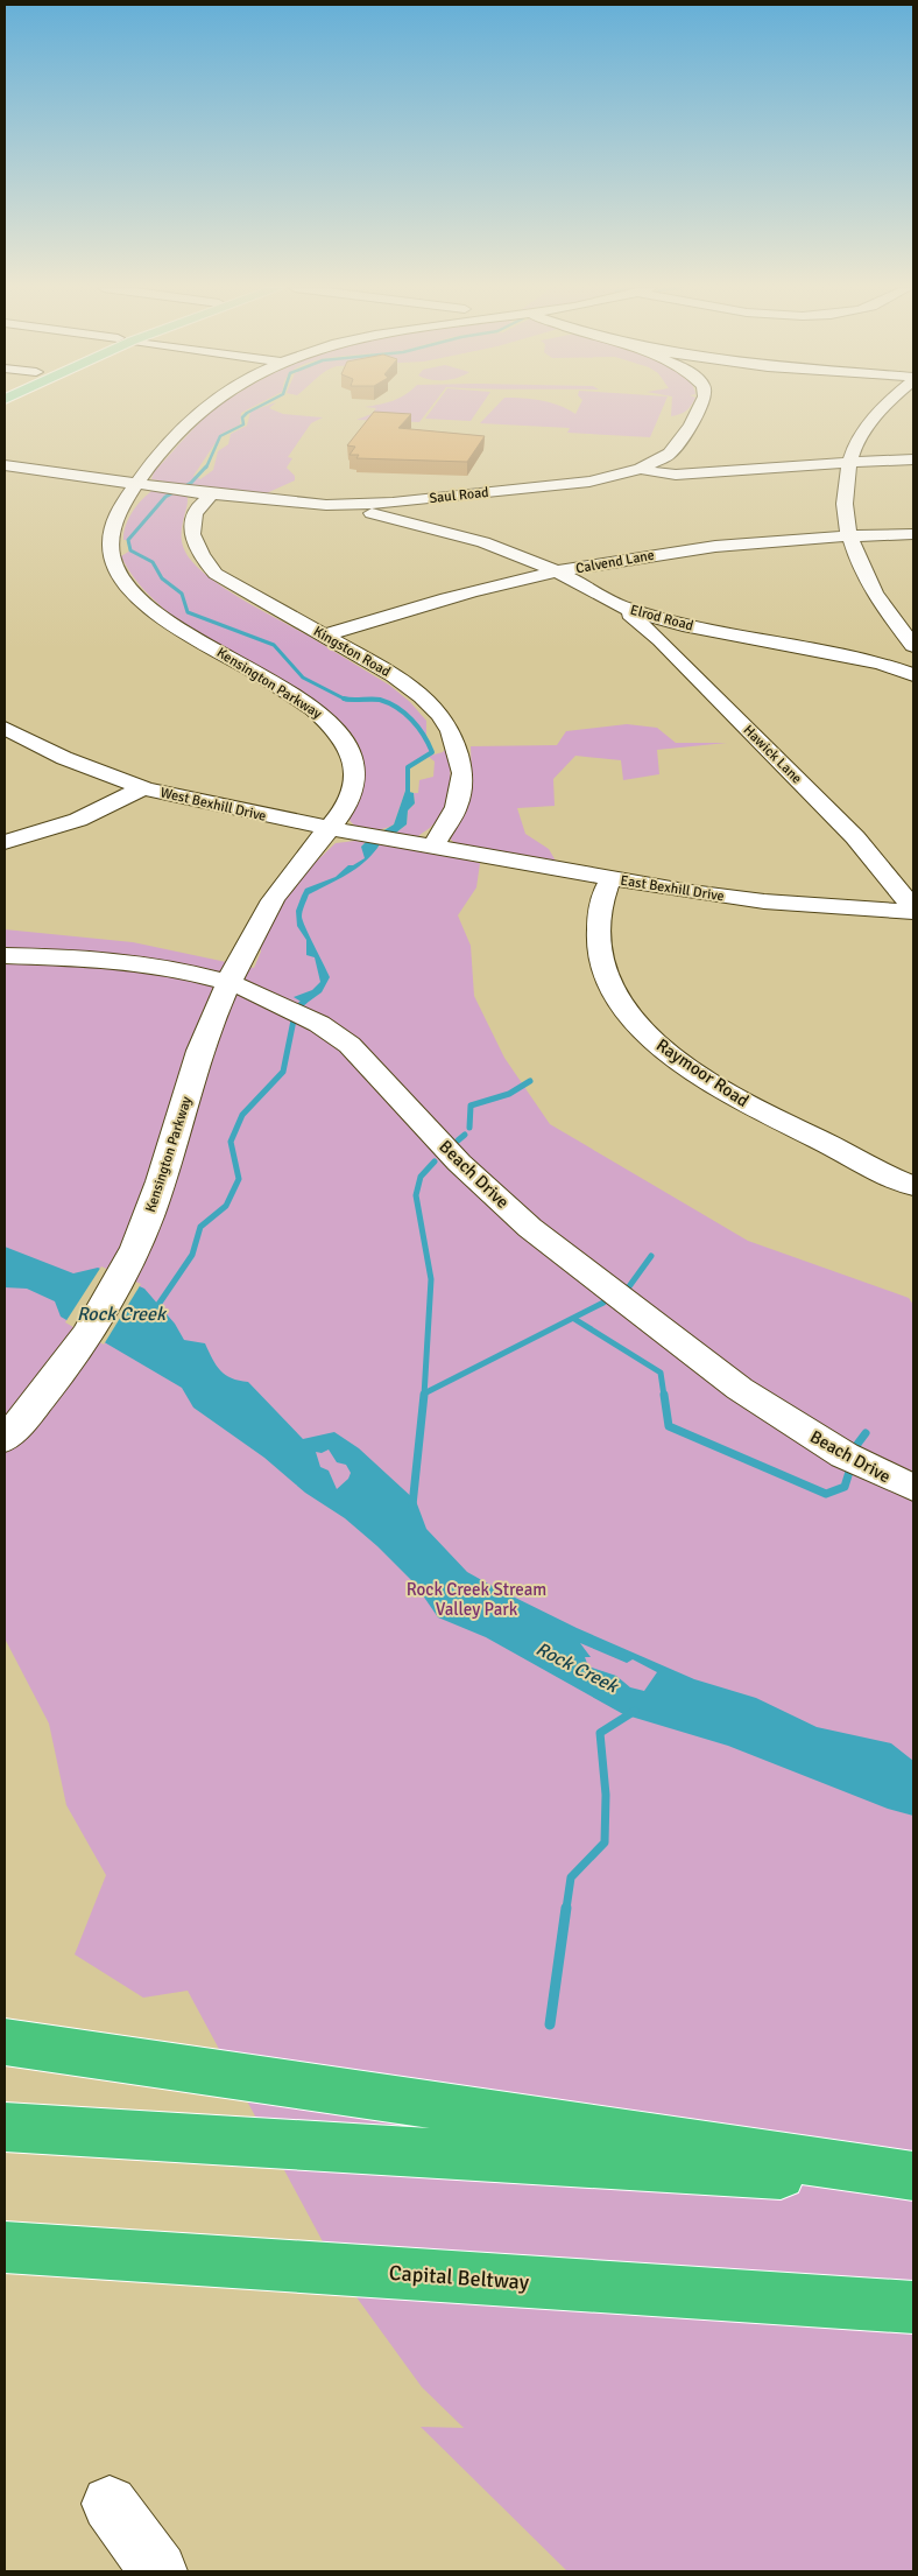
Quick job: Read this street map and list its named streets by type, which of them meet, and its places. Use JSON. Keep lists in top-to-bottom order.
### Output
{
  "streets": {
    "highway": ["Capital Beltway"],
    "street": [
      "Saul Road",
      "Calvend Lane",
      "Elrod Road",
      "Kingston Road",
      "Kensington Parkway",
      "Hawick Lane",
      "West Bexhill Drive",
      "East Bexhill Drive",
      "Raymoor Road",
      "Beach Drive"
    ]
  },
  "crossings": [
    ["Saul Road", "Elrod Road"],
    ["Calvend Lane", "Elrod Road"],
    ["Calvend Lane", "Kingston Road"],
    ["Elrod Road", "Kingston Road"],
    ["Elrod Road", "Hawick Lane"],
    ["Kingston Road", "West Bexhill Drive"],
    ["Kingston Road", "East Bexhill Drive"],
    ["Kensington Parkway", "West Bexhill Drive"],
    ["Kensington Parkway", "Beach Drive"],
    ["Hawick Lane", "East Bexhill Drive"],
    ["West Bexhill Drive", "East Bexhill Drive"],
    ["East Bexhill Drive", "Raymoor Road"]
  ],
  "water": ["Rock Creek"],
  "parks": ["Rock Creek Stream Valley Park"]
}
